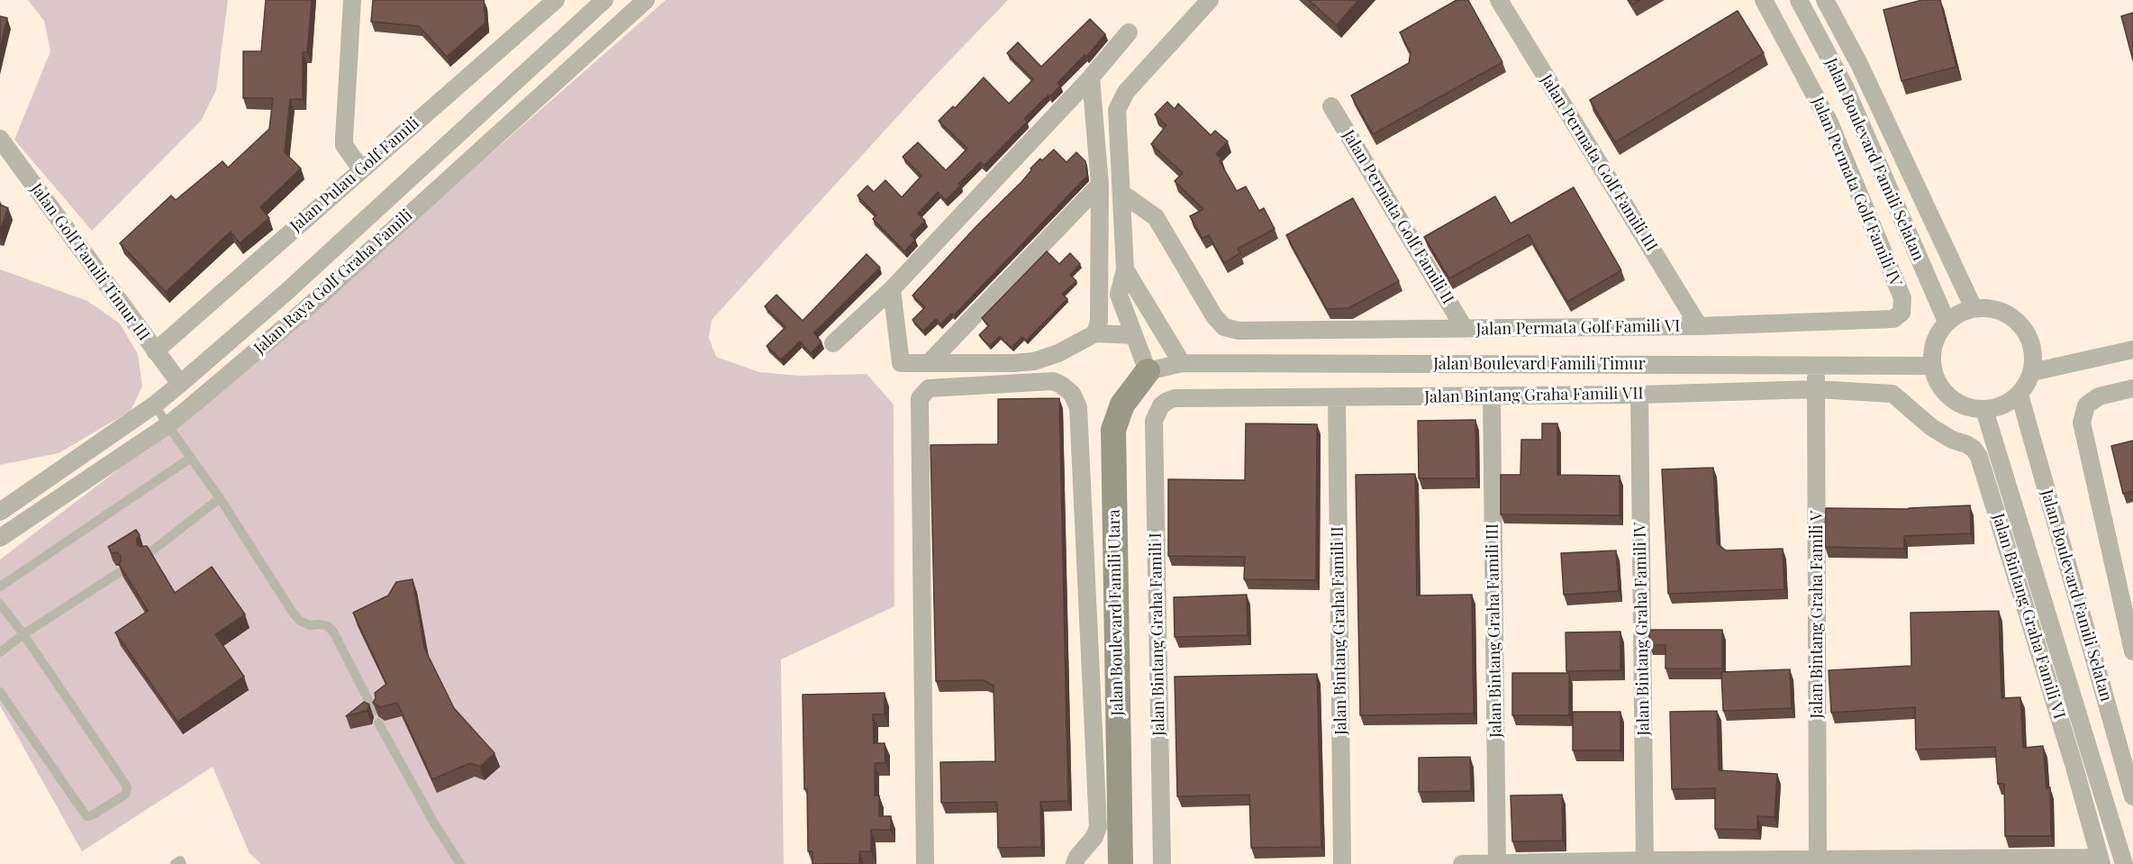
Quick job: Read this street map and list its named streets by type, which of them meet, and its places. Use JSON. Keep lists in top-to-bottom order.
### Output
{
  "streets": {
    "street": [
      "Jalan Boulevard Famili Selatan",
      "Jalan Permata Golf Famili III",
      "Jalan Pulau Golf Famili",
      "Jalan Permata Golf Famili IV",
      "Jalan Permata Golf Famili II",
      "Jalan Golf Famili Timur III",
      "Jalan Raya Golf Graha Famili",
      "Jalan Permata Golf Famili VI",
      "Jalan Boulevard Famili Timur",
      "Jalan Bintang Graha Famili VII",
      "Jalan Boulevard Famili Utara",
      "Jalan Bintang Graha Famili V",
      "Jalan Bintang Graha Famili VI",
      "Jalan Bintang Graha Famili IV",
      "Jalan Bintang Graha Famili II",
      "Jalan Bintang Graha Famili III",
      "Jalan Bintang Graha Famili I"
    ]
  },
  "crossings": [
    ["Jalan Boulevard Famili Selatan", "Jalan Boulevard Famili Timur"],
    ["Jalan Permata Golf Famili III", "Jalan Permata Golf Famili VI"],
    ["Jalan Pulau Golf Famili", "Jalan Golf Famili Timur III"],
    ["Jalan Permata Golf Famili IV", "Jalan Permata Golf Famili VI"],
    ["Jalan Permata Golf Famili II", "Jalan Permata Golf Famili VI"],
    ["Jalan Golf Famili Timur III", "Jalan Raya Golf Graha Famili"],
    ["Jalan Boulevard Famili Timur", "Jalan Boulevard Famili Utara"],
    ["Jalan Boulevard Famili Timur", "Jalan Bintang Graha Famili V"],
    ["Jalan Bintang Graha Famili VII", "Jalan Bintang Graha Famili V"],
    ["Jalan Bintang Graha Famili VII", "Jalan Bintang Graha Famili VI"],
    ["Jalan Bintang Graha Famili VII", "Jalan Bintang Graha Famili IV"],
    ["Jalan Bintang Graha Famili VII", "Jalan Bintang Graha Famili II"],
    ["Jalan Bintang Graha Famili VII", "Jalan Bintang Graha Famili III"],
    ["Jalan Bintang Graha Famili VII", "Jalan Bintang Graha Famili I"]
  ]
}
